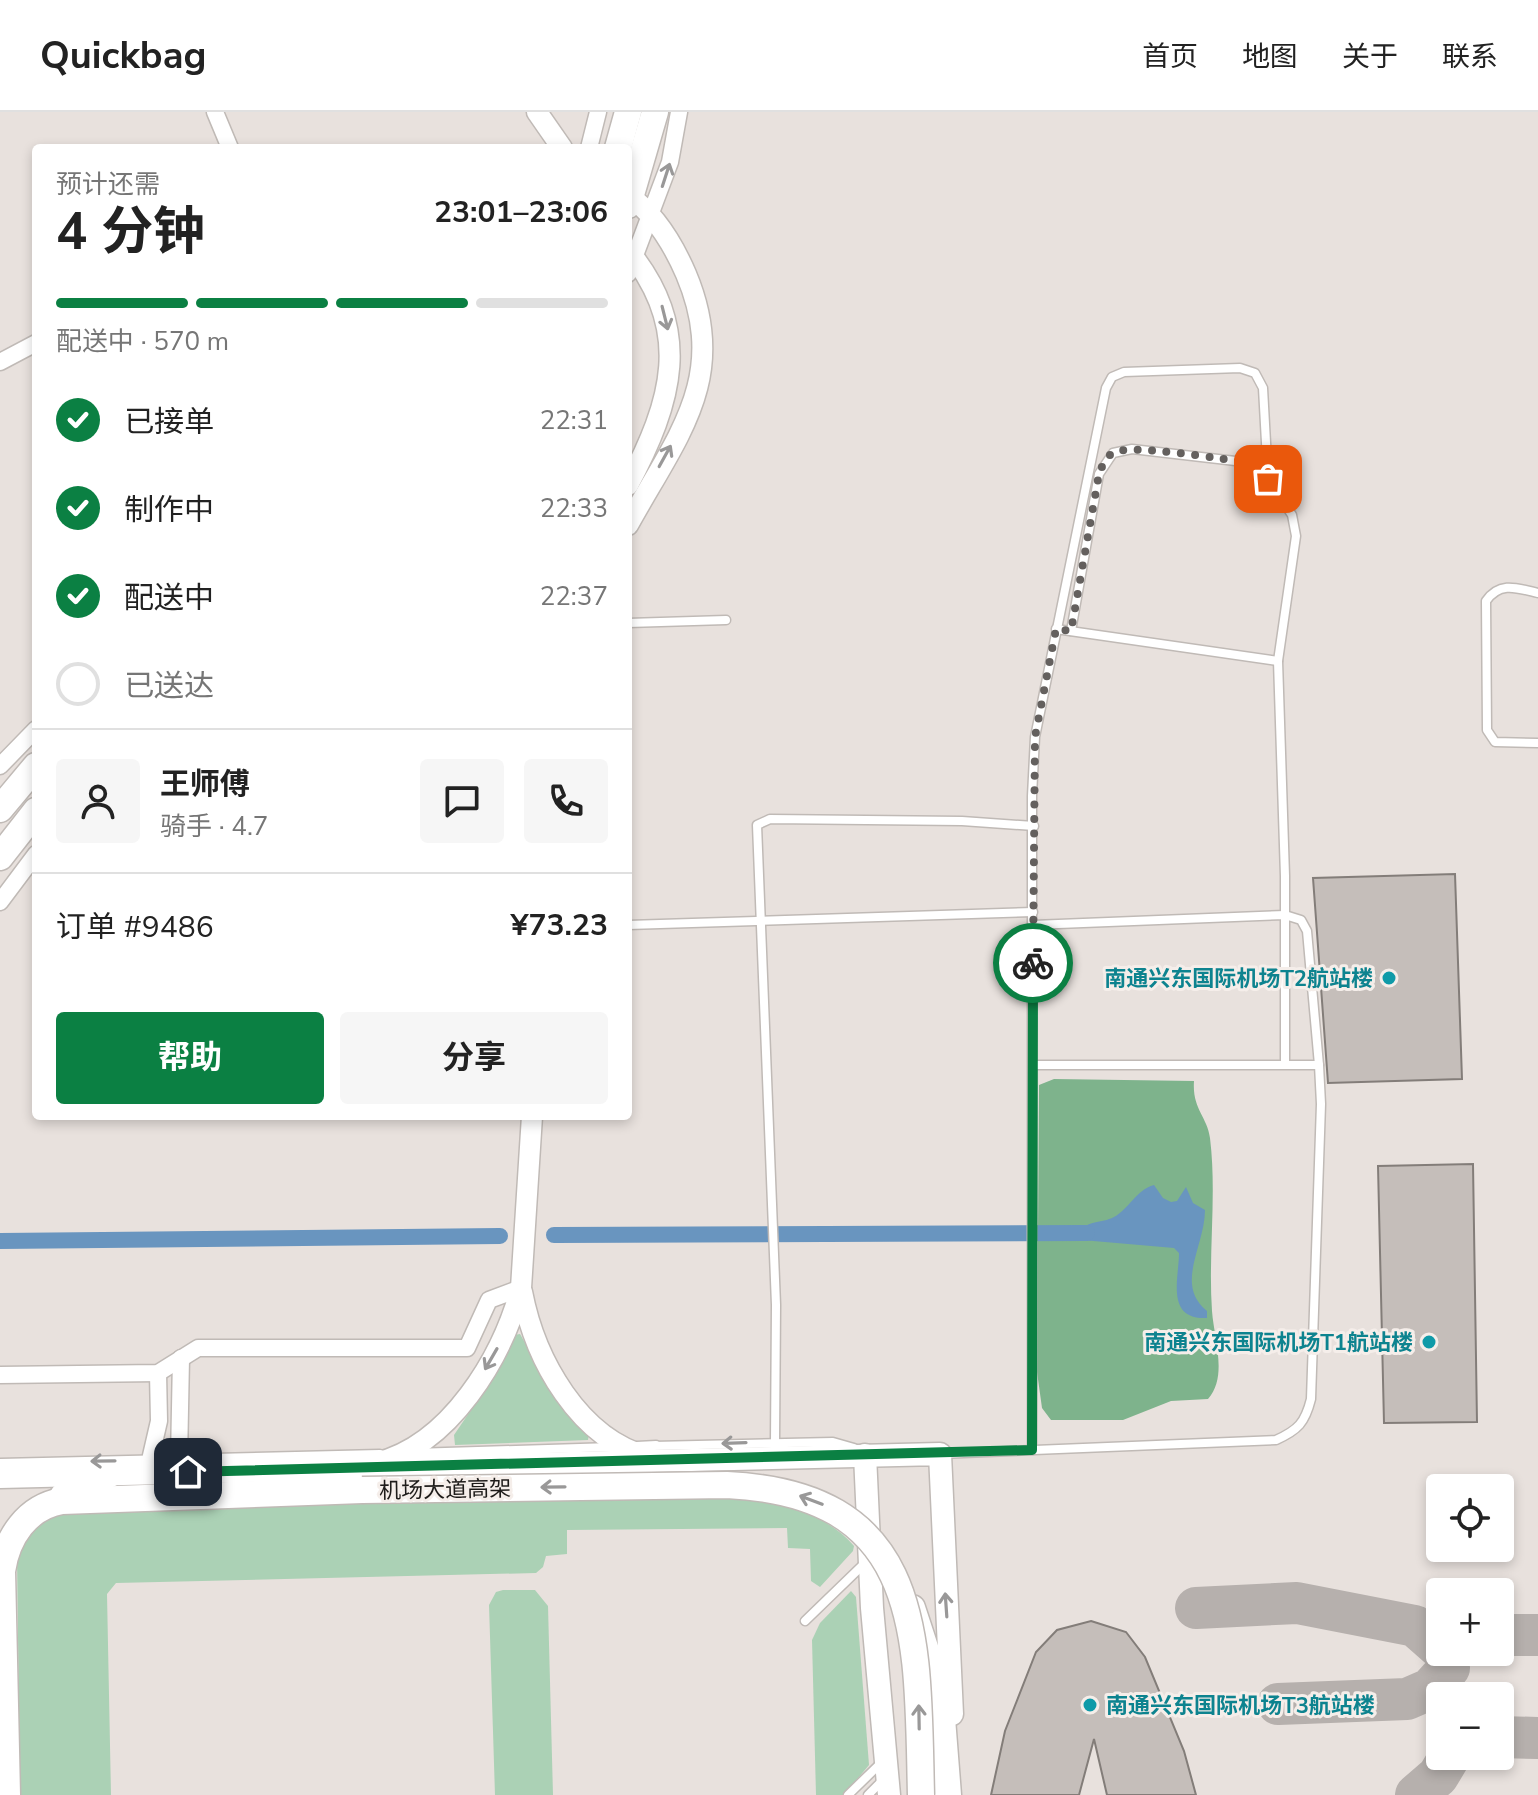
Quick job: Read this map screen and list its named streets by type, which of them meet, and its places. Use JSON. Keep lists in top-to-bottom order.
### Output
{
  "streets": {
    "main road": ["机场大道高架"]
  },
  "one_way": ["机场大道高架"],
  "places": ["南通兴东国际机场T2航站楼", "南通兴东国际机场T1航站楼", "南通兴东国际机场T3航站楼"],
  "page": {
    "header": "Quickbag",
    "nav": [
      "首页",
      "地图",
      "关于",
      "联系"
    ],
    "heading": ["4 分钟", "预计还需", "23:01–23:06"],
    "panel": [
      "王师傅",
      "骑手 · 4.7",
      "订单 #9486",
      "¥73.23"
    ],
    "bar": "配送中 · 570 m",
    "list": [
      ["已接单", "22:31"],
      ["制作中", "22:33"],
      ["配送中", "22:37"],
      "已送达"
    ],
    "buttons": ["帮助", "分享"],
    "map_buttons": ["+", "−"]
  }
}
